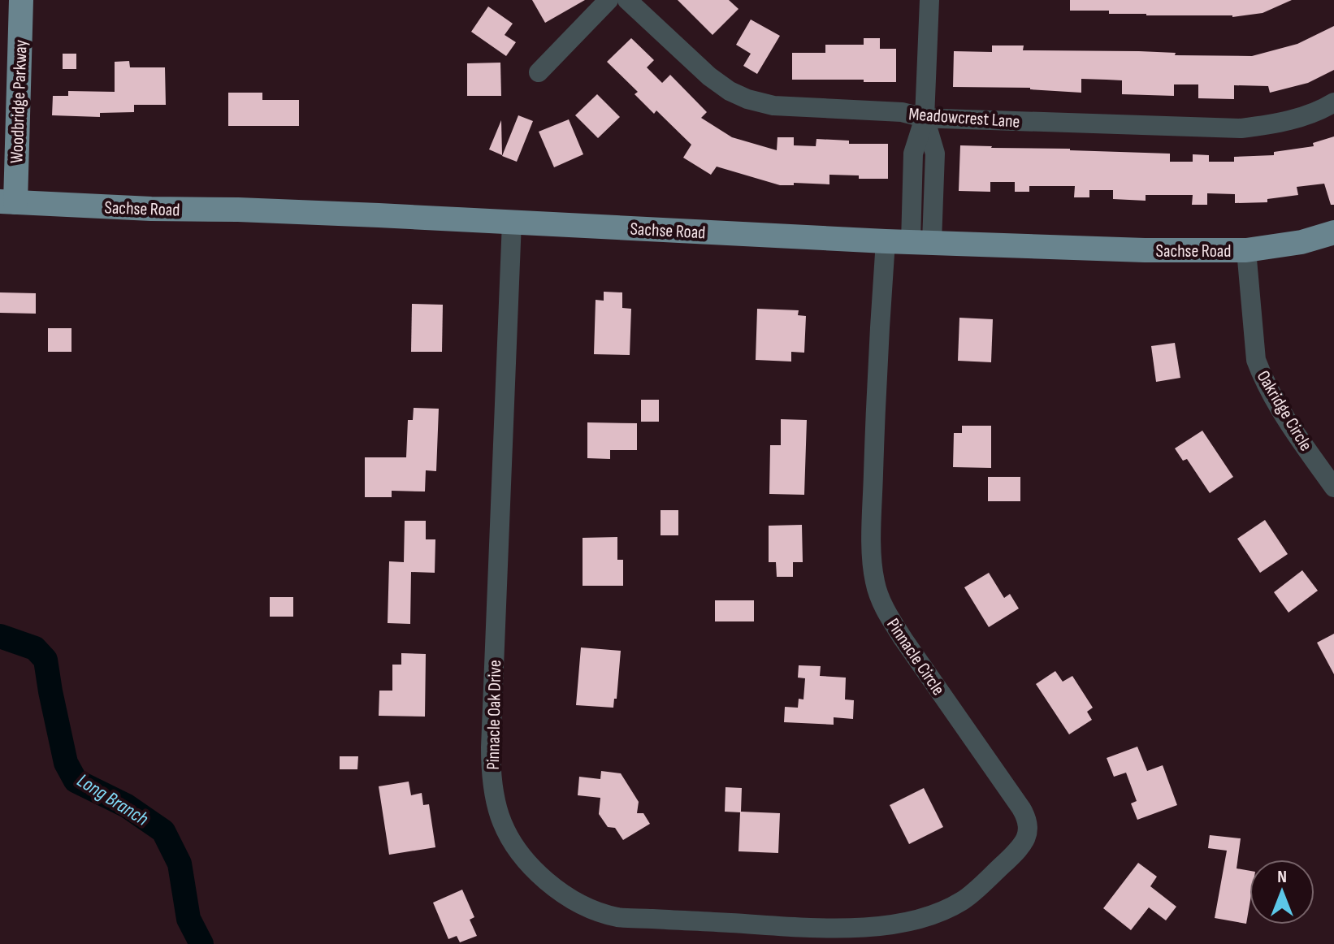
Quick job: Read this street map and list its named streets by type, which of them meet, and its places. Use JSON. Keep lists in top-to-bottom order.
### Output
{
  "streets": {
    "main road": ["Woodbridge Parkway", "Sachse Road"],
    "street": [
      "Meadowcrest Lane",
      "Oakridge Circle",
      "Pinnacle Circle",
      "Pinnacle Oak Drive"
    ]
  },
  "crossings": [
    ["Woodbridge Parkway", "Sachse Road"],
    ["Sachse Road", "Oakridge Circle"],
    ["Sachse Road", "Pinnacle Circle"],
    ["Sachse Road", "Pinnacle Oak Drive"],
    ["Pinnacle Circle", "Pinnacle Oak Drive"]
  ],
  "water": ["Long Branch"],
  "north": "top"
}
